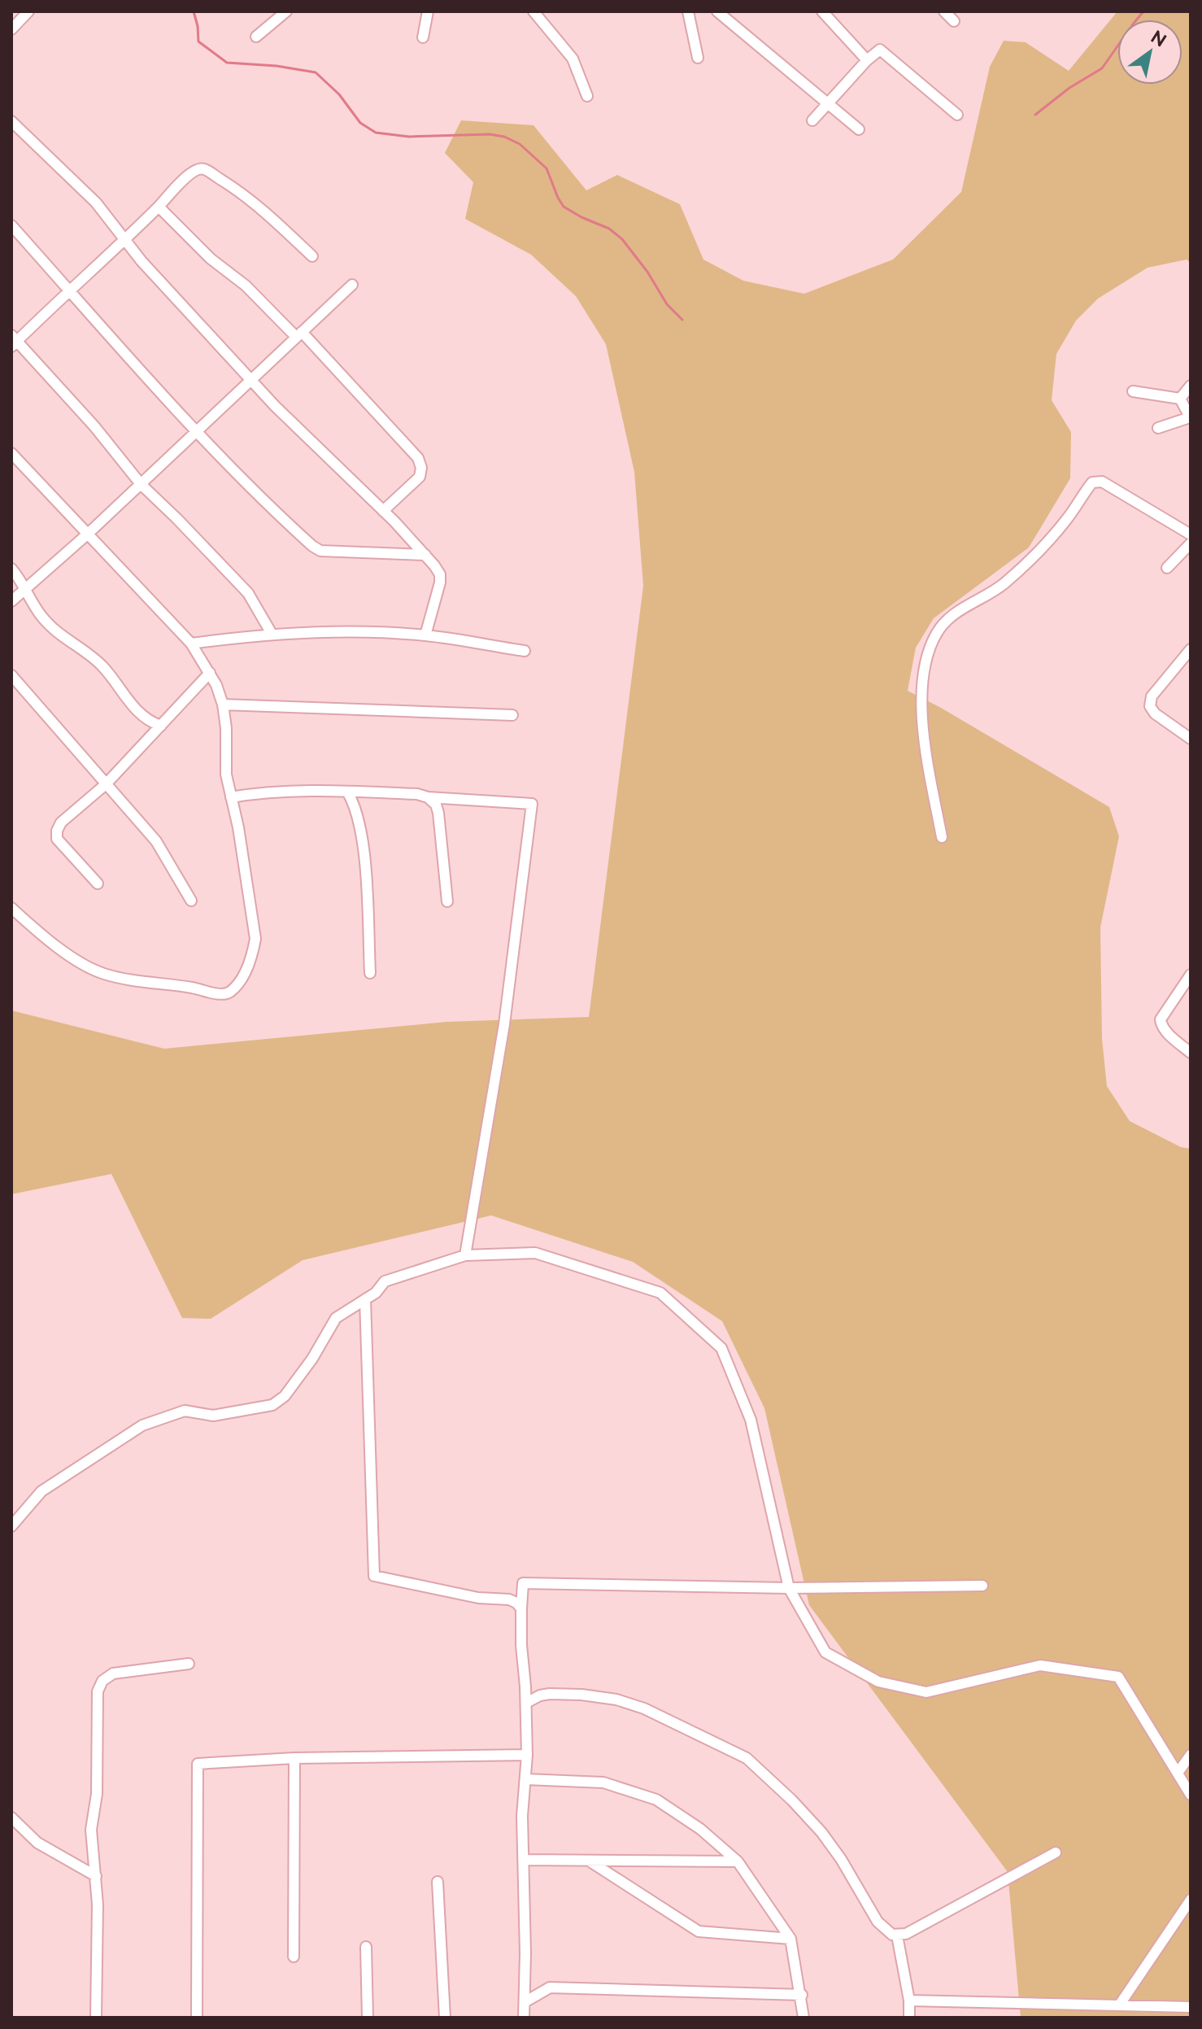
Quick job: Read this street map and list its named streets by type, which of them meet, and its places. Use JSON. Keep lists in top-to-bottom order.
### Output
{
  "north": "top right"
}
